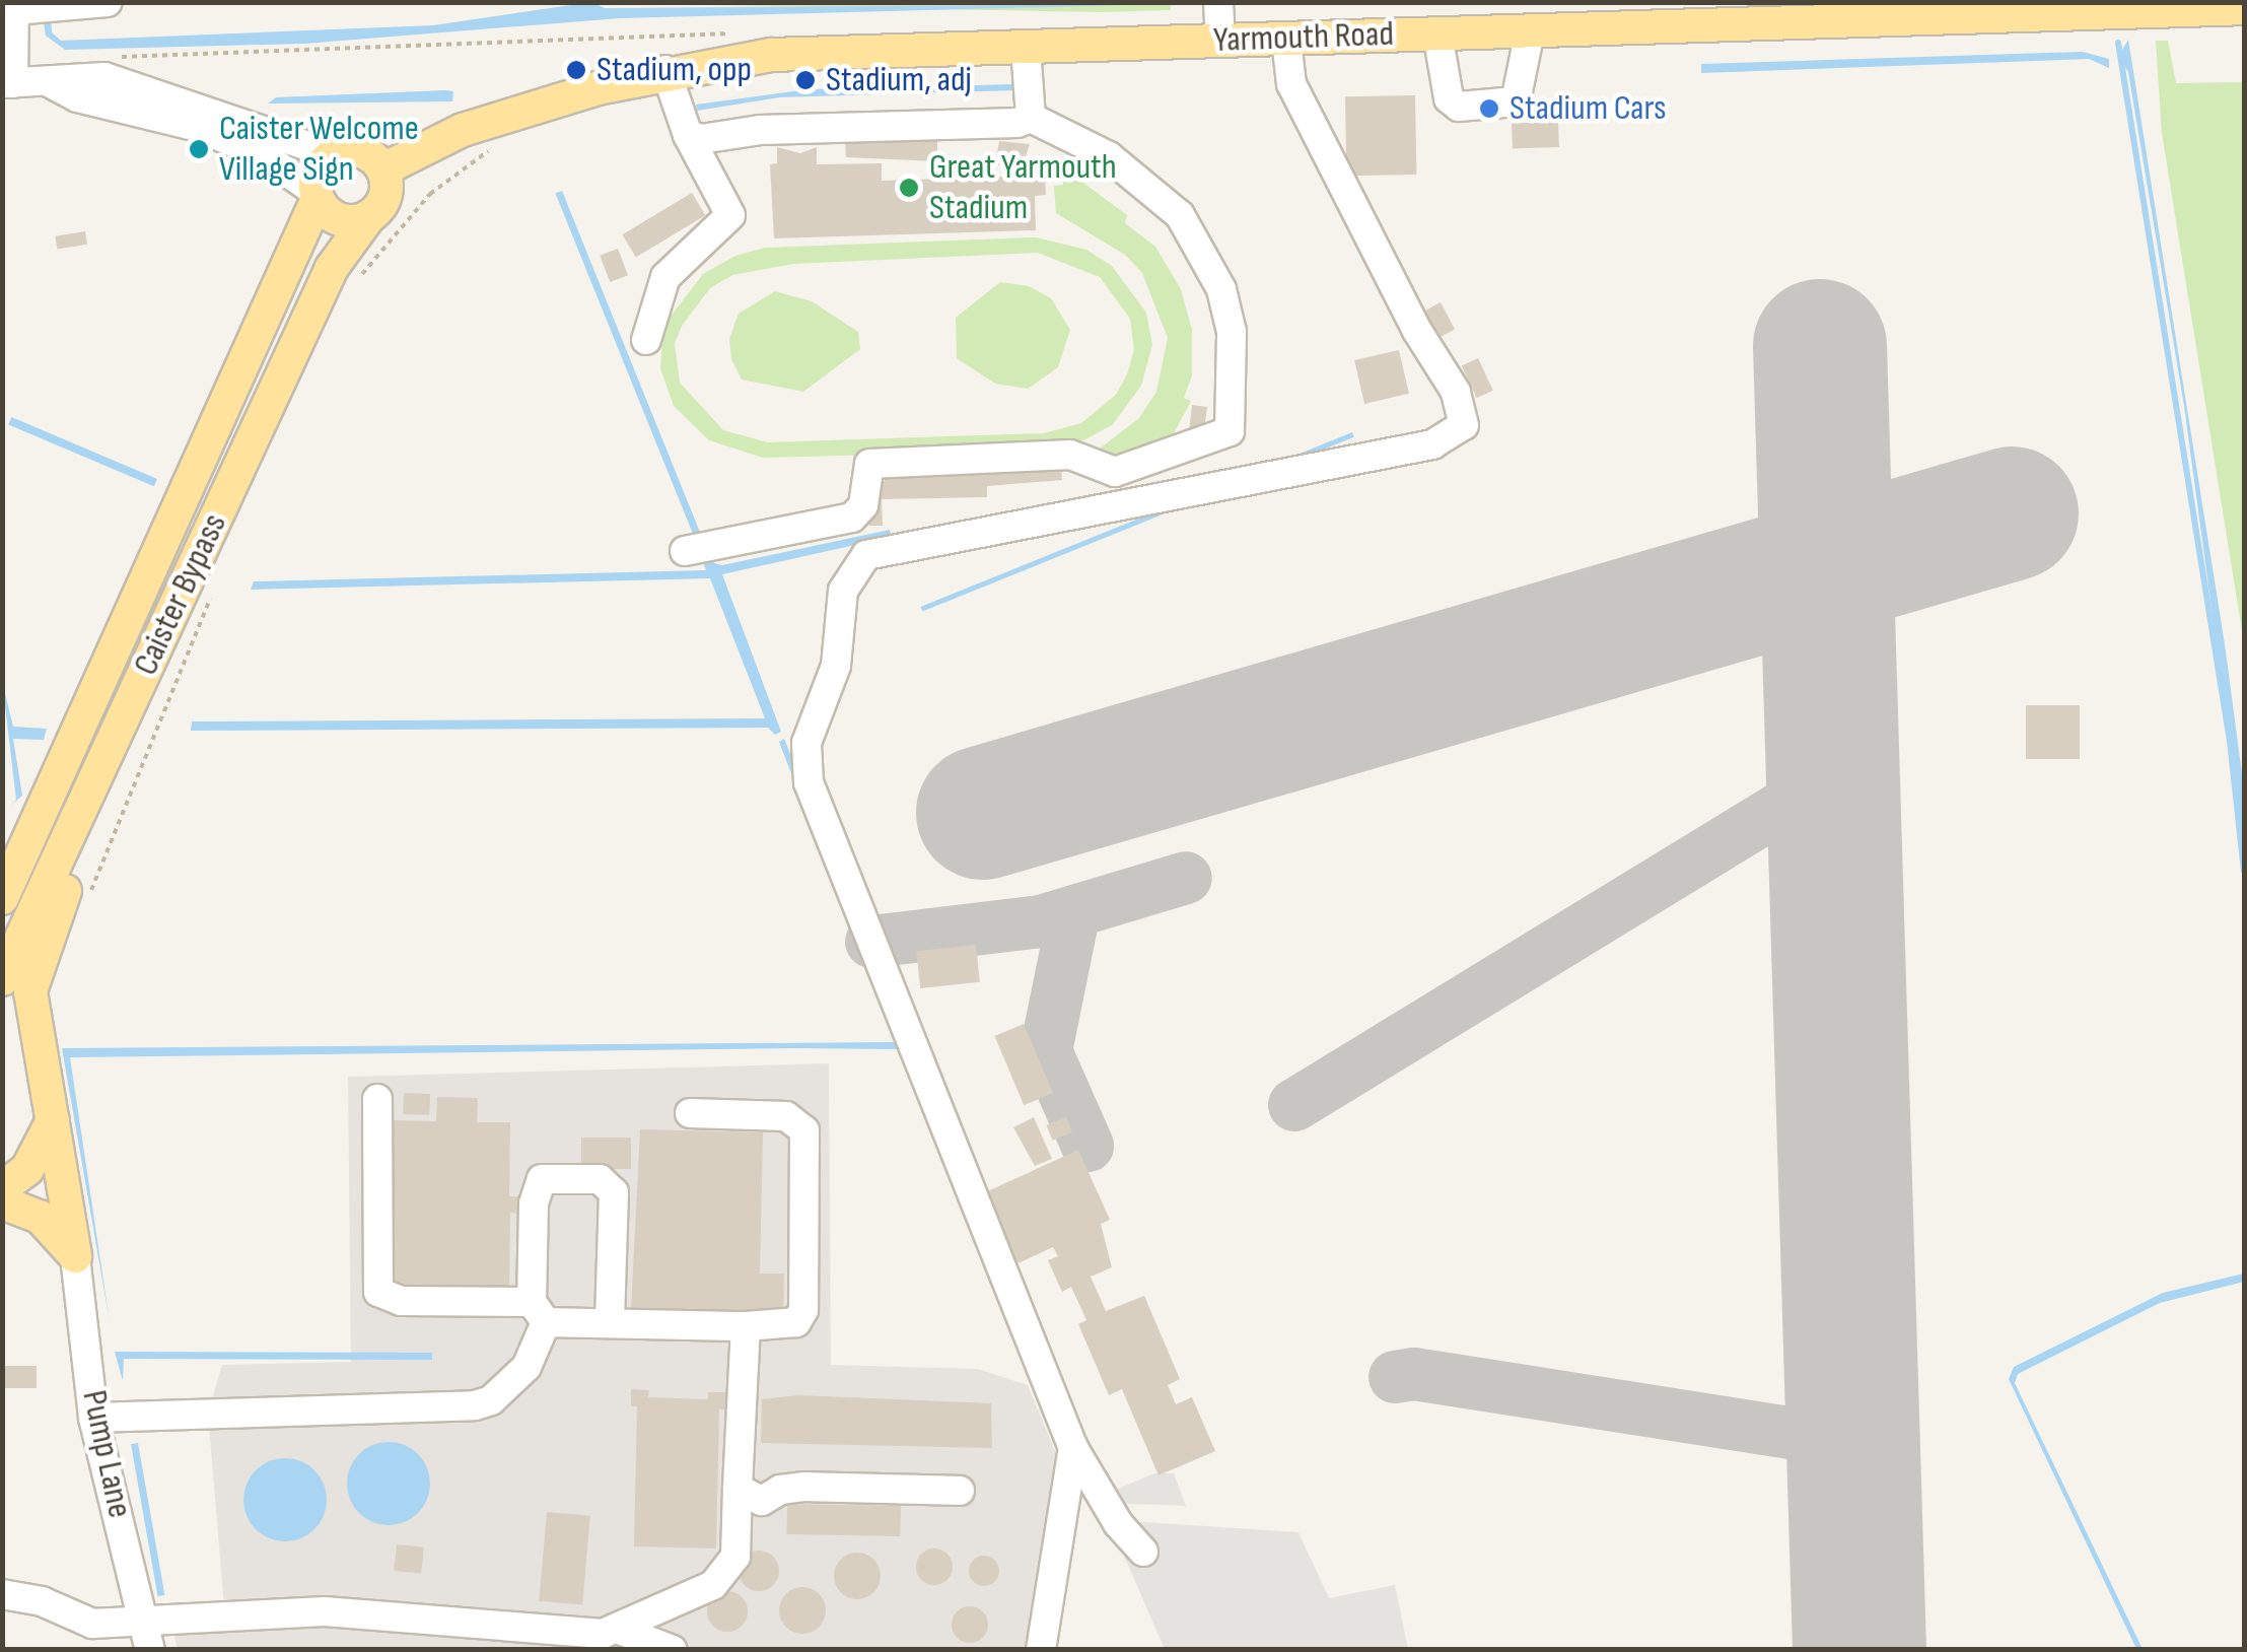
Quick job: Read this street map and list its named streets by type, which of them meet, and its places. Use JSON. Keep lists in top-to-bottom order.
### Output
{
  "streets": {
    "main road": ["Yarmouth Road", "Caister Bypass"],
    "street": ["Pump Lane"]
  },
  "crossings": [
    ["Yarmouth Road", "Caister Bypass"]
  ],
  "places": [
    "Stadium, opp",
    "Stadium, adj",
    "Stadium Cars",
    "Caister Welcome Village Sign",
    "Great Yarmouth Stadium"
  ]
}
